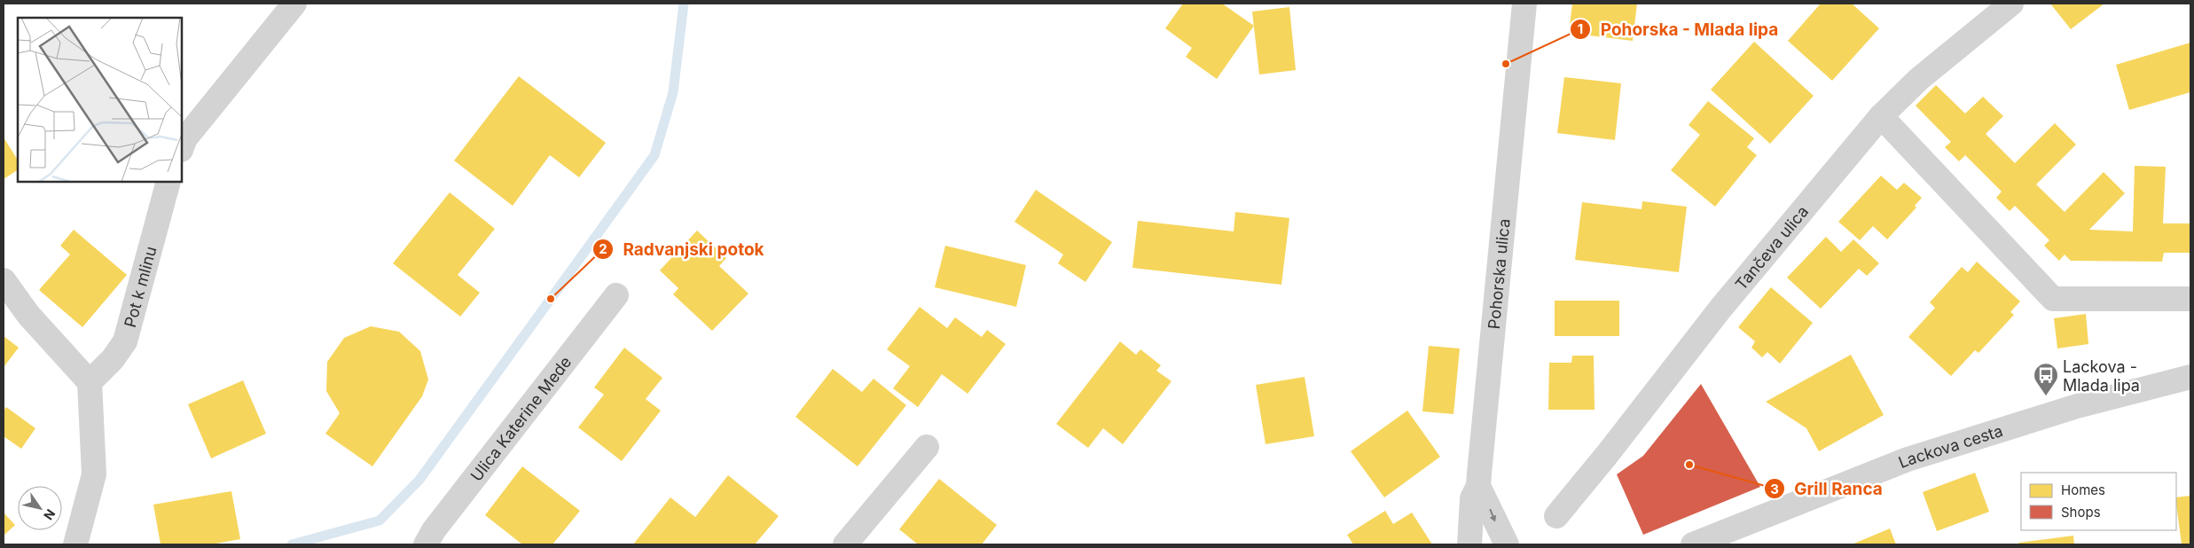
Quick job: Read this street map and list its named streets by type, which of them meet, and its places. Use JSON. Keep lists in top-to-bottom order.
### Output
{
  "streets": {
    "street": [
      "Tančeva ulica",
      "Pohorska ulica",
      "Pot k mlinu",
      "Ulica Katerine Mede",
      "Lackova cesta"
    ]
  },
  "places": {
    "other": ["Pohorska - Mlada lipa", "Radvanjski potok", "Grill Ranca"],
    "bus stop": ["Lackova - Mlada lipa"]
  },
  "legend": ["Homes", "Shops"],
  "north": "bottom right"
}
